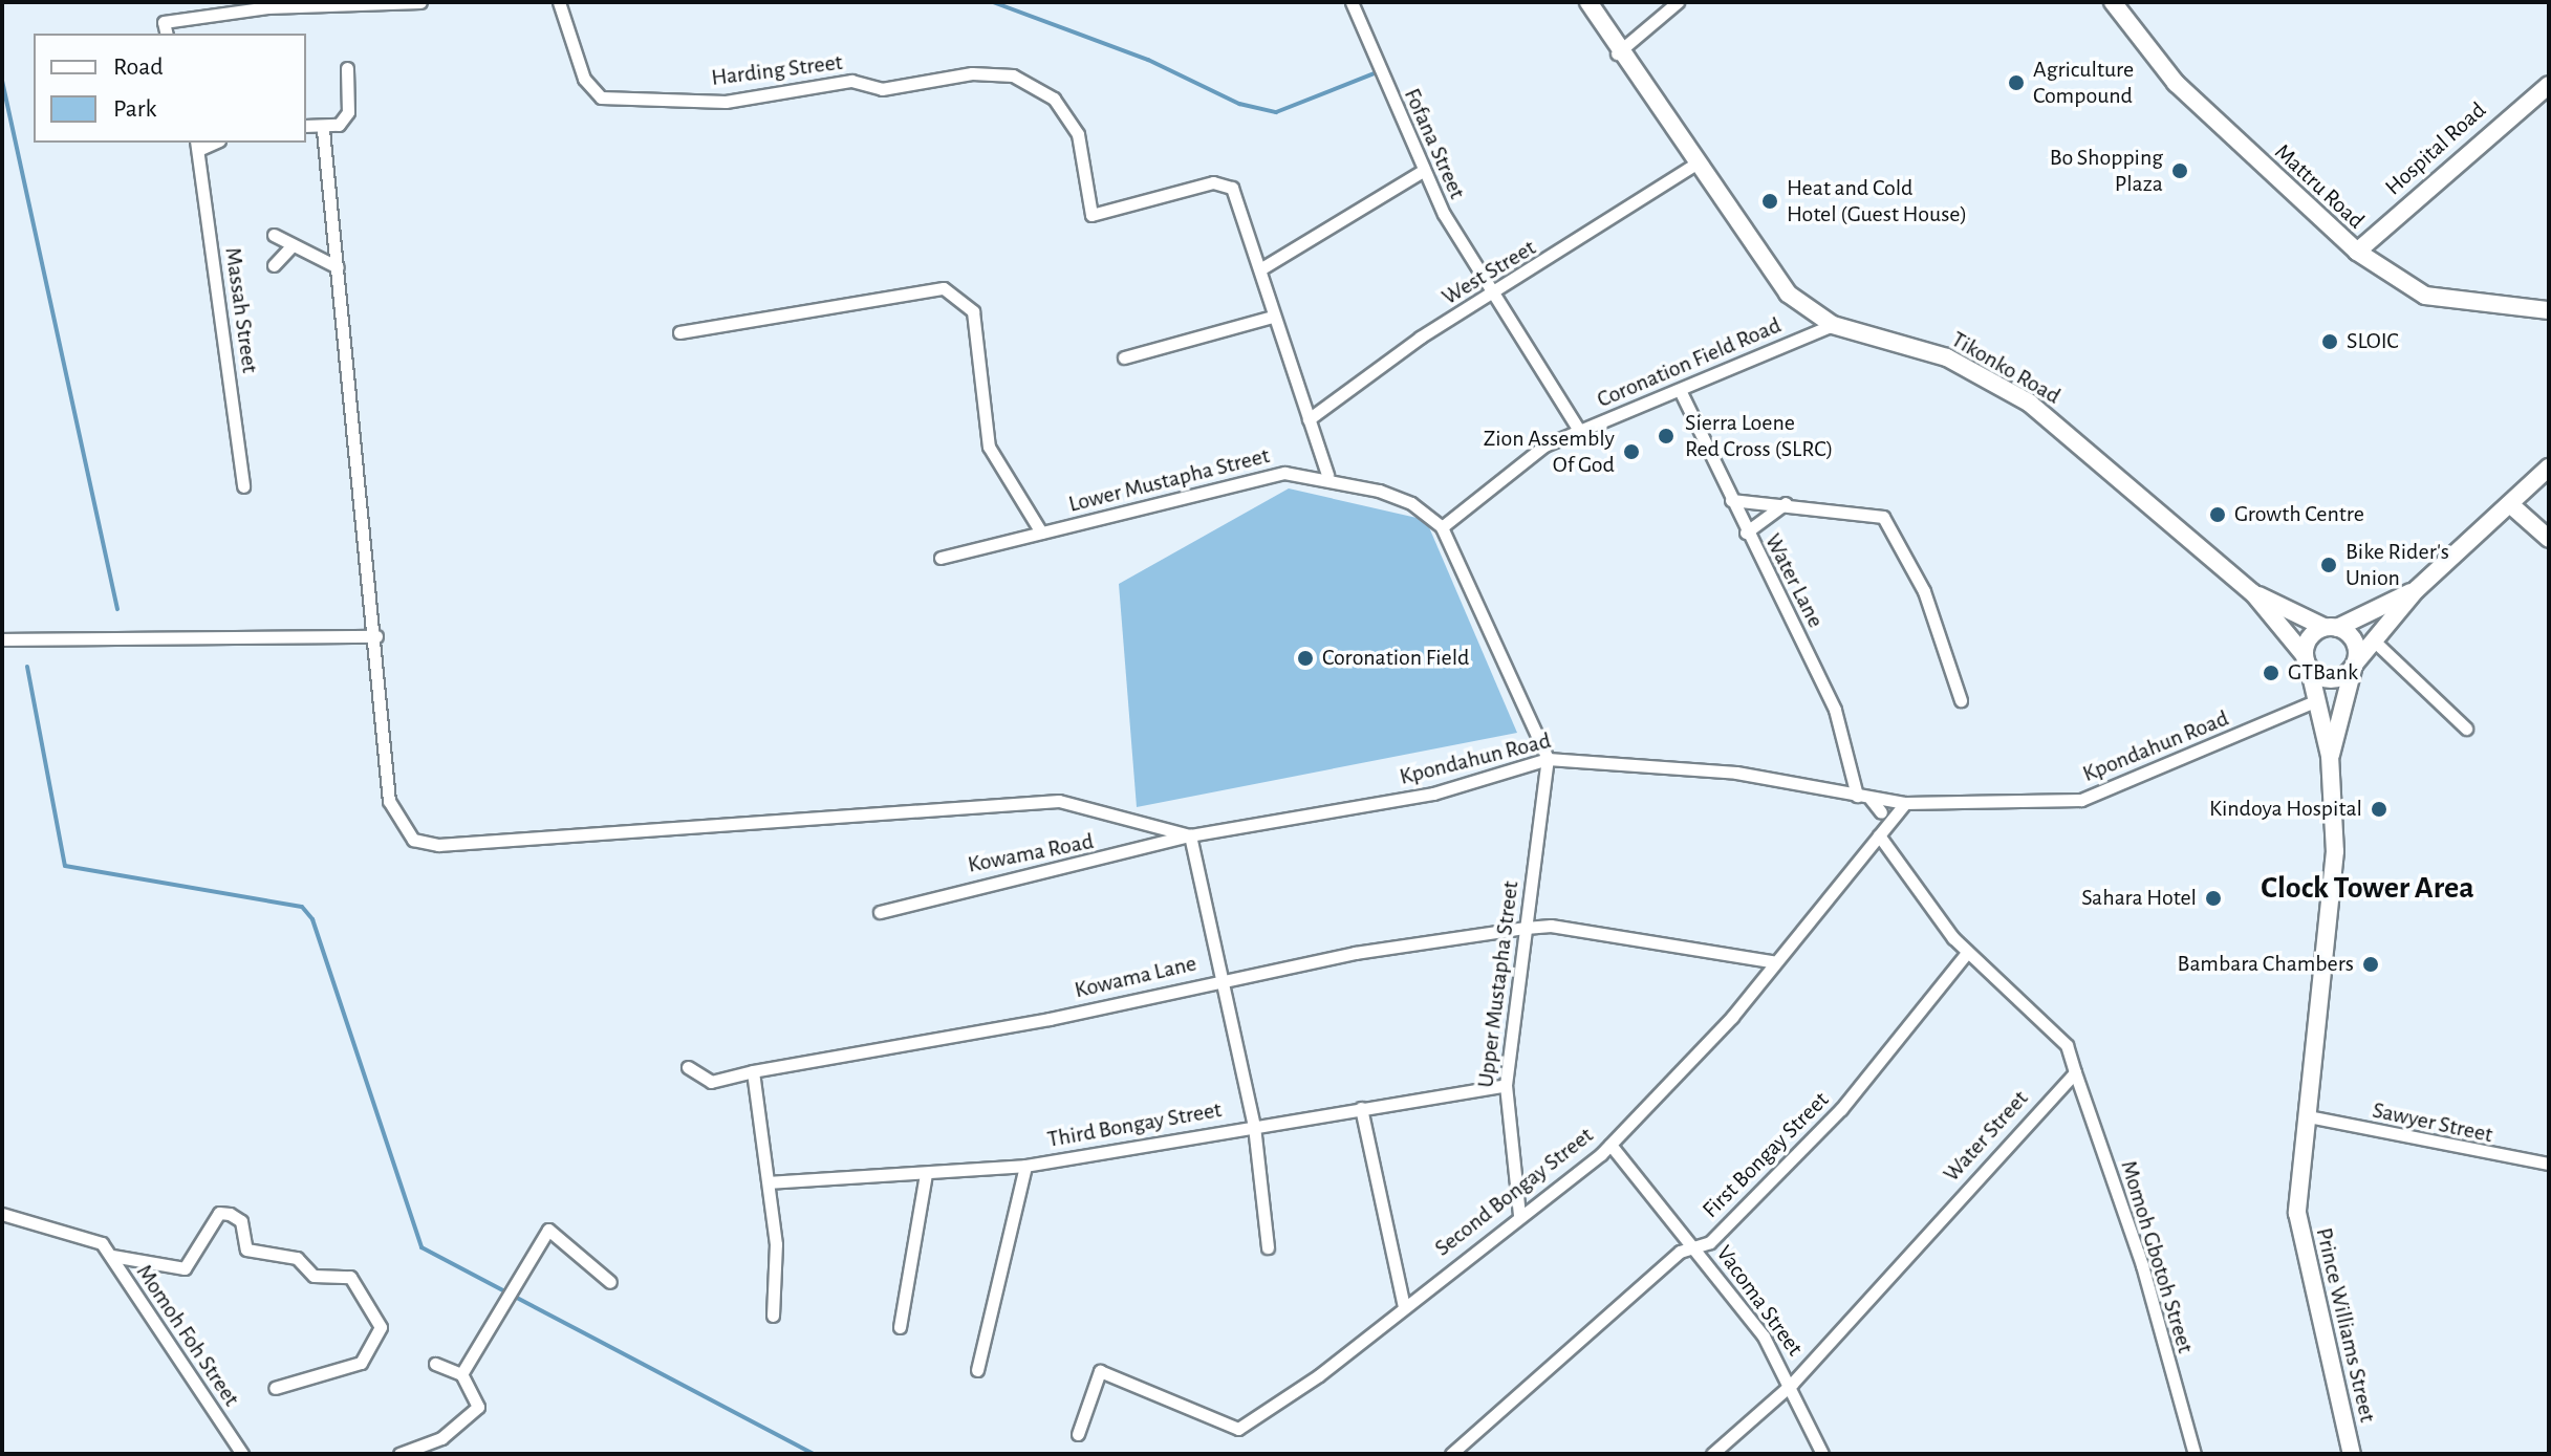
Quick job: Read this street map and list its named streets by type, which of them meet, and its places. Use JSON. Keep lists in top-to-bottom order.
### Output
{
  "streets": {
    "street": [
      "Harding Street",
      "Fofana Street",
      "Hospital Road",
      "Mattru Road",
      "West Street",
      "Massah Street",
      "Coronation Field Road",
      "Tikonko Road",
      "Lower Mustapha Street",
      "Water Lane",
      "Kpondahun Road",
      "Kowama Road",
      "Kowama Lane",
      "Upper Mustapha Street",
      "Sawyer Street",
      "Third Bongay Street",
      "Water Street",
      "First Bongay Street",
      "Second Bongay Street",
      "Momoh Gbotoh Street",
      "Vacoma Street",
      "Prince Williams Street",
      "Momoh Foh Street"
    ]
  },
  "crossings": [
    ["Harding Street", "West Street"],
    ["Harding Street", "Lower Mustapha Street"],
    ["Fofana Street", "West Street"],
    ["Fofana Street", "Coronation Field Road"],
    ["Hospital Road", "Mattru Road"],
    ["West Street", "Tikonko Road"],
    ["Coronation Field Road", "Tikonko Road"],
    ["Coronation Field Road", "Lower Mustapha Street"],
    ["Coronation Field Road", "Water Lane"],
    ["Lower Mustapha Street", "Kpondahun Road"],
    ["Lower Mustapha Street", "Upper Mustapha Street"],
    ["Water Lane", "Kpondahun Road"],
    ["Kpondahun Road", "Kowama Road"],
    ["Kpondahun Road", "Upper Mustapha Street"],
    ["Kpondahun Road", "Second Bongay Street"],
    ["Kowama Lane", "Upper Mustapha Street"],
    ["Kowama Lane", "Second Bongay Street"],
    ["Upper Mustapha Street", "Third Bongay Street"],
    ["Upper Mustapha Street", "Second Bongay Street"],
    ["Sawyer Street", "Prince Williams Street"],
    ["Water Street", "Momoh Gbotoh Street"],
    ["Water Street", "Vacoma Street"],
    ["First Bongay Street", "Vacoma Street"],
    ["Second Bongay Street", "Vacoma Street"]
  ],
  "districts": ["Clock Tower Area"],
  "places": [
    "Agriculture Compound",
    "Bo Shopping Plaza",
    "Heat and Cold Hotel (Guest House)",
    "SLOIC",
    "Sierra Loene Red Cross (SLRC)",
    "Zion Assembly Of God",
    "Growth Centre",
    "Bike Rider's Union",
    "Coronation Field",
    "GTBank",
    "Kindoya Hospital",
    "Sahara Hotel",
    "Bambara Chambers"
  ],
  "legend": ["Road", "Park"]
}
